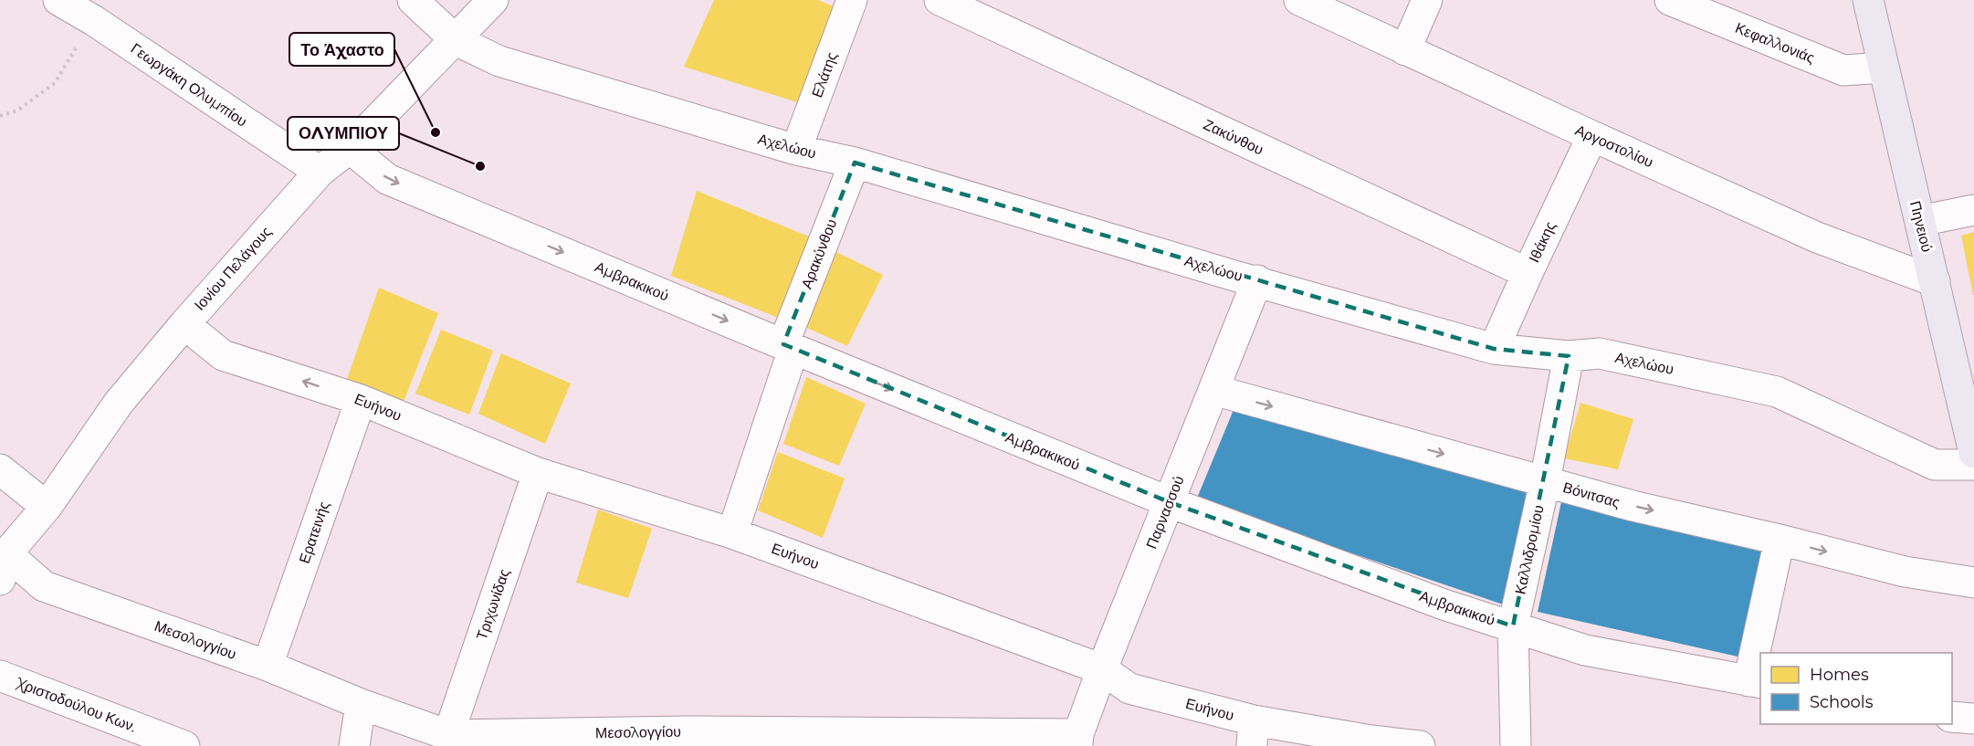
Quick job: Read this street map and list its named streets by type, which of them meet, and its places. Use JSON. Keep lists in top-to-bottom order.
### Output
{
  "streets": {
    "main road": ["Πηνειού"],
    "street": [
      "Κεφαλλονιάς",
      "Ελάτης",
      "Γεωργάκη Ολυμπίου",
      "Ζακύνθου",
      "Αχελώου",
      "Αργοστολίου",
      "Ιθάκης",
      "Αρακύνθου",
      "Ιονίου Πελάγους",
      "Αμβρακικού",
      "Ευήνου",
      "Βόνιτσας",
      "Παρνασσού",
      "Ερατεινής",
      "Καλλιδρομίου",
      "Τριχωνίδας",
      "Μεσολογγίου",
      "Χριστοδούλου Κων."
    ]
  },
  "crossings": [
    ["Κεφαλλονιάς", "Πηνειού"],
    ["Ελάτης", "Αχελώου"],
    ["Γεωργάκη Ολυμπίου", "Ιονίου Πελάγους"],
    ["Ζακύνθου", "Ιθάκης"],
    ["Αχελώου", "Ιθάκης"],
    ["Αχελώου", "Αρακύνθου"],
    ["Αχελώου", "Ιονίου Πελάγους"],
    ["Αχελώου", "Παρνασσού"],
    ["Αχελώου", "Καλλιδρομίου"],
    ["Αργοστολίου", "Πηνειού"],
    ["Αργοστολίου", "Ιθάκης"],
    ["Αρακύνθου", "Αμβρακικού"],
    ["Αρακύνθου", "Ευήνου"],
    ["Ιονίου Πελάγους", "Αμβρακικού"],
    ["Ιονίου Πελάγους", "Ευήνου"],
    ["Ιονίου Πελάγους", "Μεσολογγίου"],
    ["Αμβρακικού", "Παρνασσού"],
    ["Αμβρακικού", "Καλλιδρομίου"],
    ["Ευήνου", "Παρνασσού"],
    ["Ευήνου", "Ερατεινής"],
    ["Ευήνου", "Τριχωνίδας"],
    ["Βόνιτσας", "Παρνασσού"],
    ["Βόνιτσας", "Καλλιδρομίου"],
    ["Παρνασσού", "Μεσολογγίου"],
    ["Ερατεινής", "Μεσολογγίου"],
    ["Τριχωνίδας", "Μεσολογγίου"]
  ],
  "one_way": ["Αμβρακικού", "Βόνιτσας"],
  "places": ["Το Άχαστο", "ΟΛΥΜΠΙΟΥ"],
  "legend": ["Homes", "Schools"]
}
